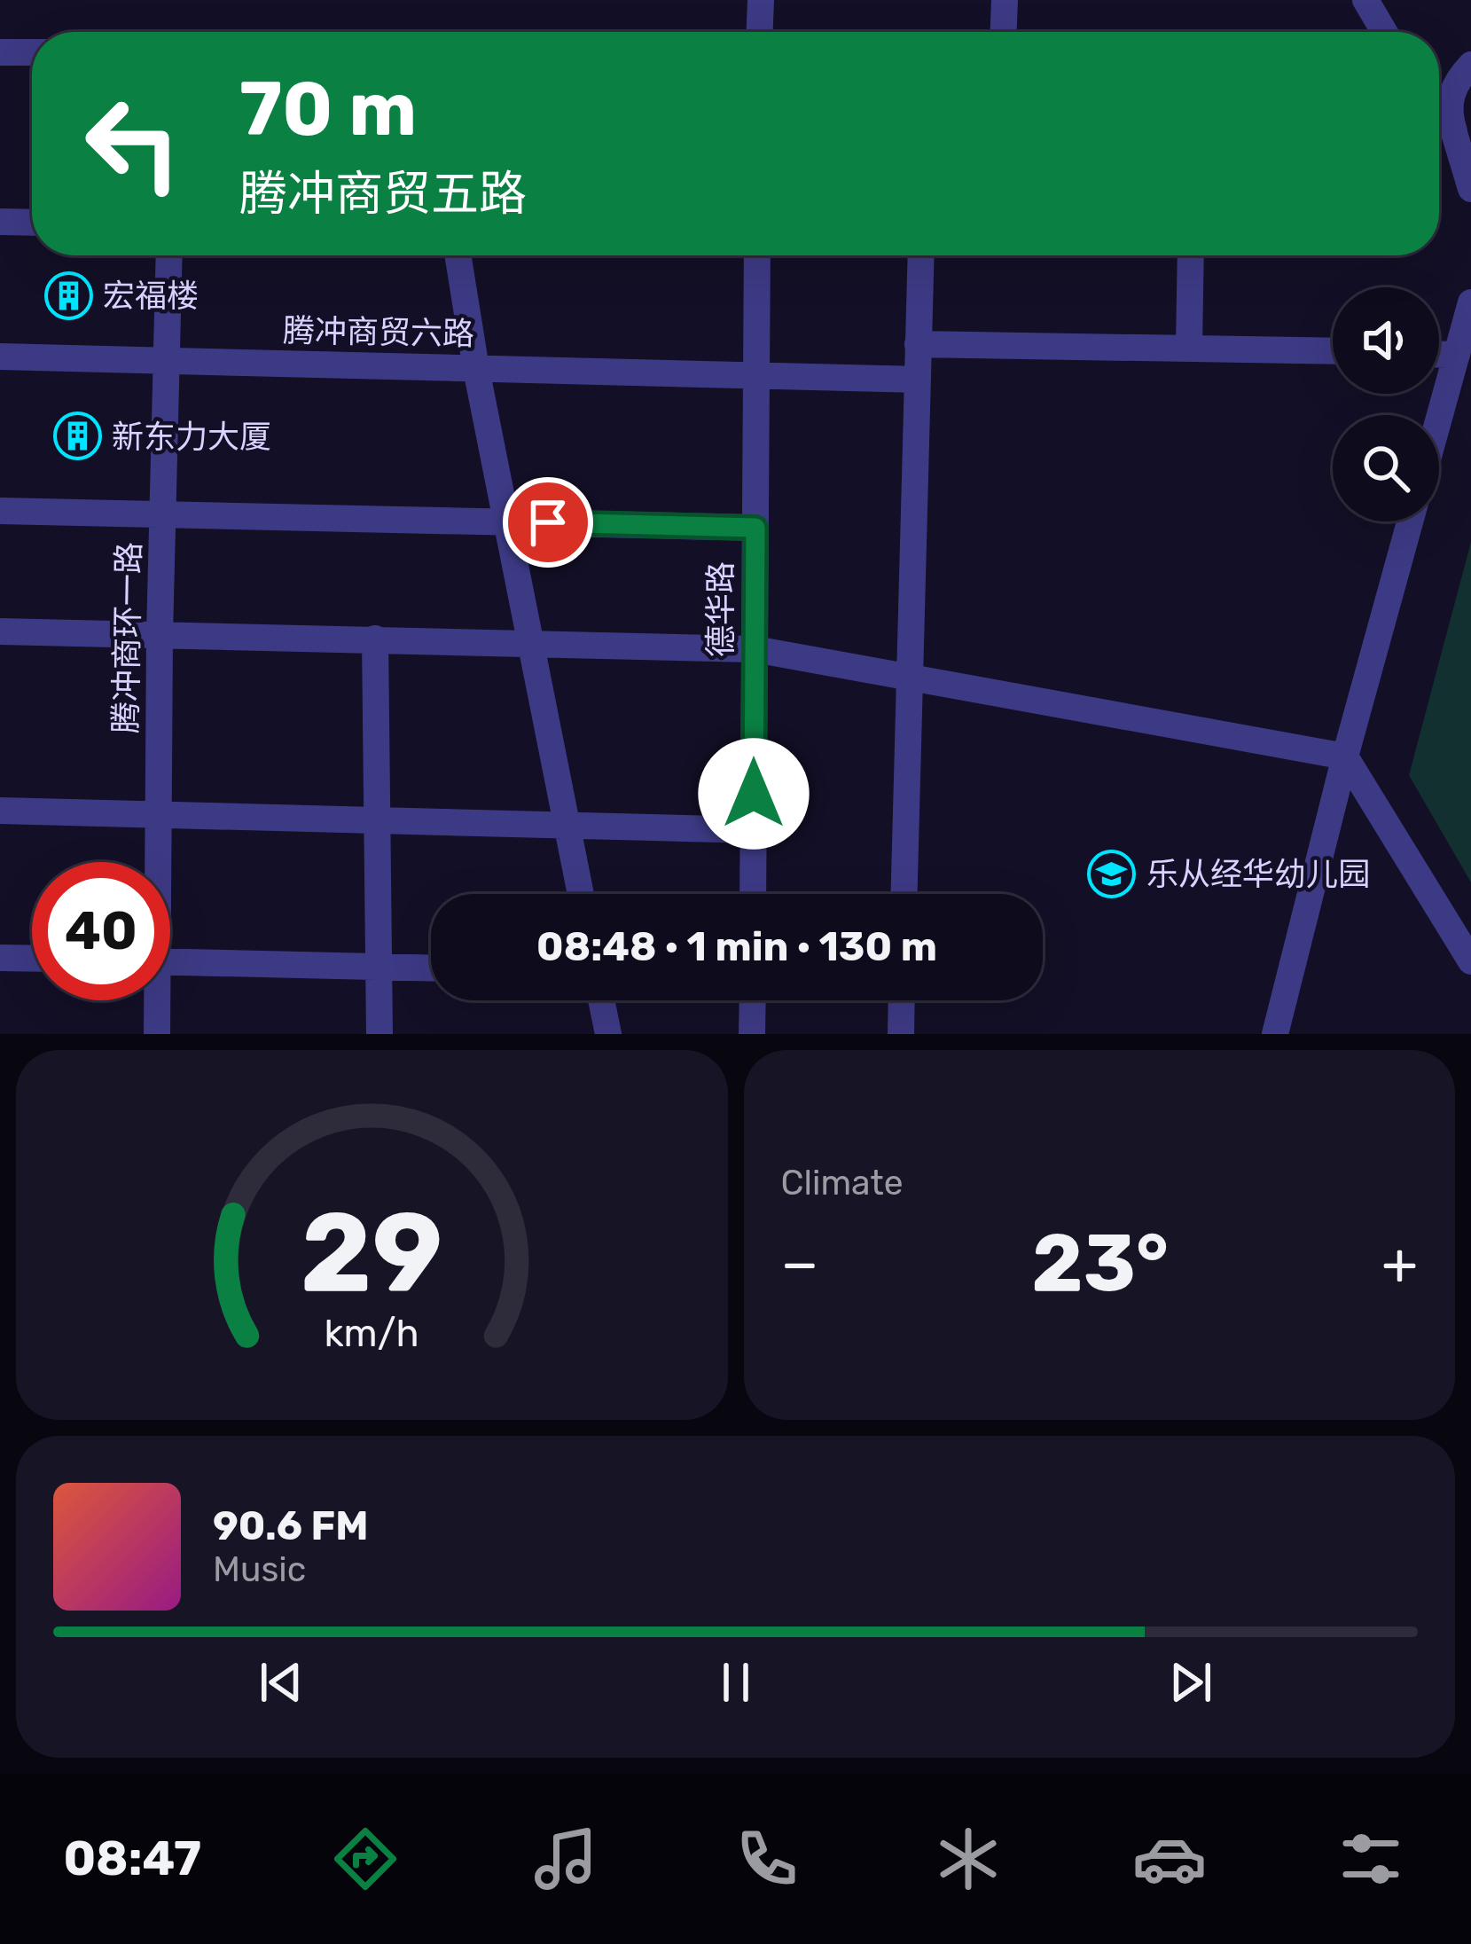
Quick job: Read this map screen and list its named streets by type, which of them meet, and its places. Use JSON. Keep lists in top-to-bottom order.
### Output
{
  "streets": {
    "street": ["腾冲商贸六路", "德华路", "腾冲商环一路"]
  },
  "crossings": [
    ["腾冲商贸六路", "德华路"],
    ["腾冲商贸六路", "腾冲商环一路"]
  ],
  "places": {
    "building": ["宏福楼", "新东力大厦"],
    "school or university": ["乐从经华幼儿园"]
  },
  "page": {
    "turn": ["70 m", "腾冲商贸五路"],
    "limit": "40",
    "trip": "08:48 · 1 min · 130 m",
    "tile": "Climate",
    "heat": ["−", "23°", "+"],
    "song": ["90.6 FM", "Music"],
    "tabs": "08:47",
    "gauge": ["29", "km/h"]
  }
}
